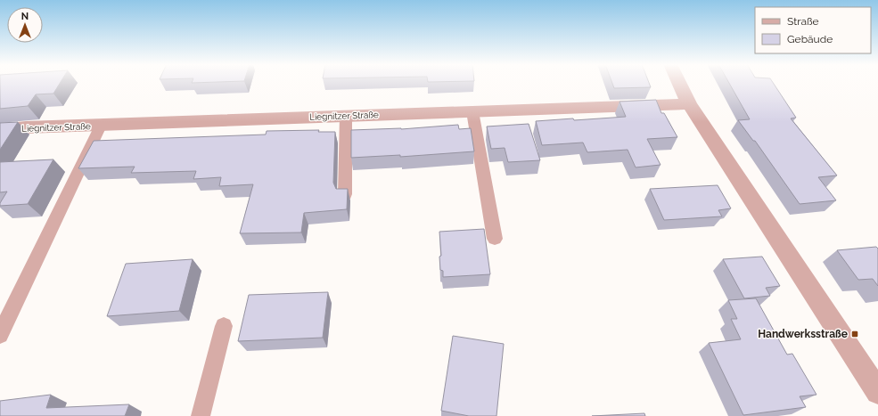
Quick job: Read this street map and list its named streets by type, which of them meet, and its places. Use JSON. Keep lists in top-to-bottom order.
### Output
{
  "streets": {
    "street": ["Liegnitzer Straße"]
  },
  "places": {
    "transit": ["Handwerksstraße"]
  },
  "legend": ["Straße", "Gebäude"],
  "north": "top"
}
